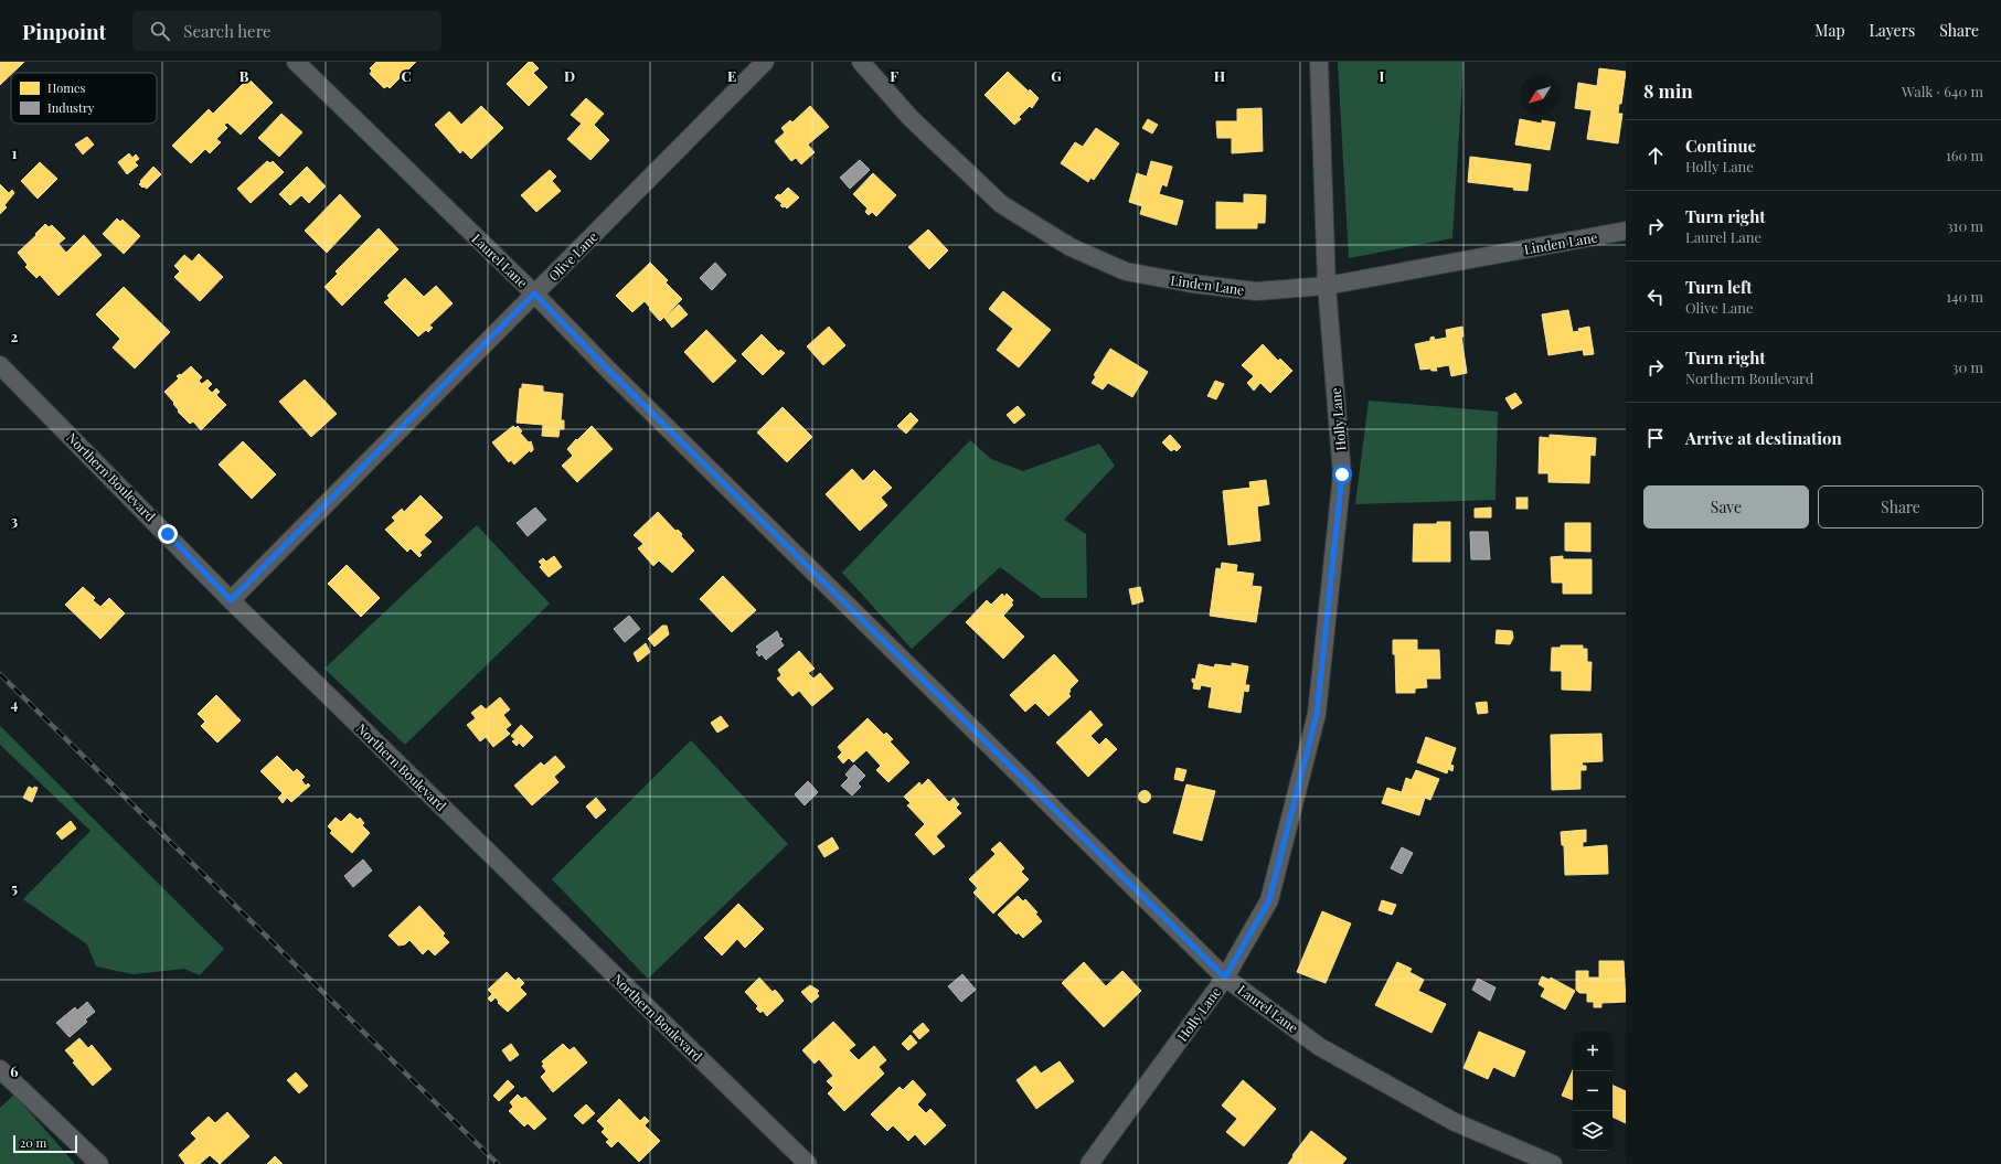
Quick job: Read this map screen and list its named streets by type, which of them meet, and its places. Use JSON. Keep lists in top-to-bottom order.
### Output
{
  "streets": {
    "street": [
      "Linden Lane",
      "Olive Lane",
      "Laurel Lane",
      "Holly Lane",
      "Northern Boulevard"
    ]
  },
  "crossings": [
    ["Linden Lane", "Holly Lane"],
    ["Olive Lane", "Laurel Lane"],
    ["Olive Lane", "Northern Boulevard"],
    ["Laurel Lane", "Holly Lane"]
  ],
  "legend": ["Homes", "Industry"],
  "scale_bar": "20 m",
  "north": "bottom left",
  "page": {
    "header": "Pinpoint",
    "search": "Search here",
    "nav": ["Map", "Layers", "Share"],
    "heading": ["8 min", "Walk · 640 m"],
    "list": [
      ["Continue", "Holly Lane", "160 m"],
      ["Turn right", "Laurel Lane", "310 m"],
      ["Turn left", "Olive Lane", "140 m"],
      ["Turn right", "Northern Boulevard", "30 m"],
      "Arrive at destination"
    ],
    "buttons": ["Save", "Share"],
    "map_buttons": ["+", "−"],
    "scale": "20 m"
  },
  "grid": {
    "columns": [
      "B",
      "C",
      "D",
      "E",
      "F",
      "G",
      "H",
      "I"
    ],
    "rows": [
      "1",
      "2",
      "3",
      "4",
      "5",
      "6"
    ]
  }
}
